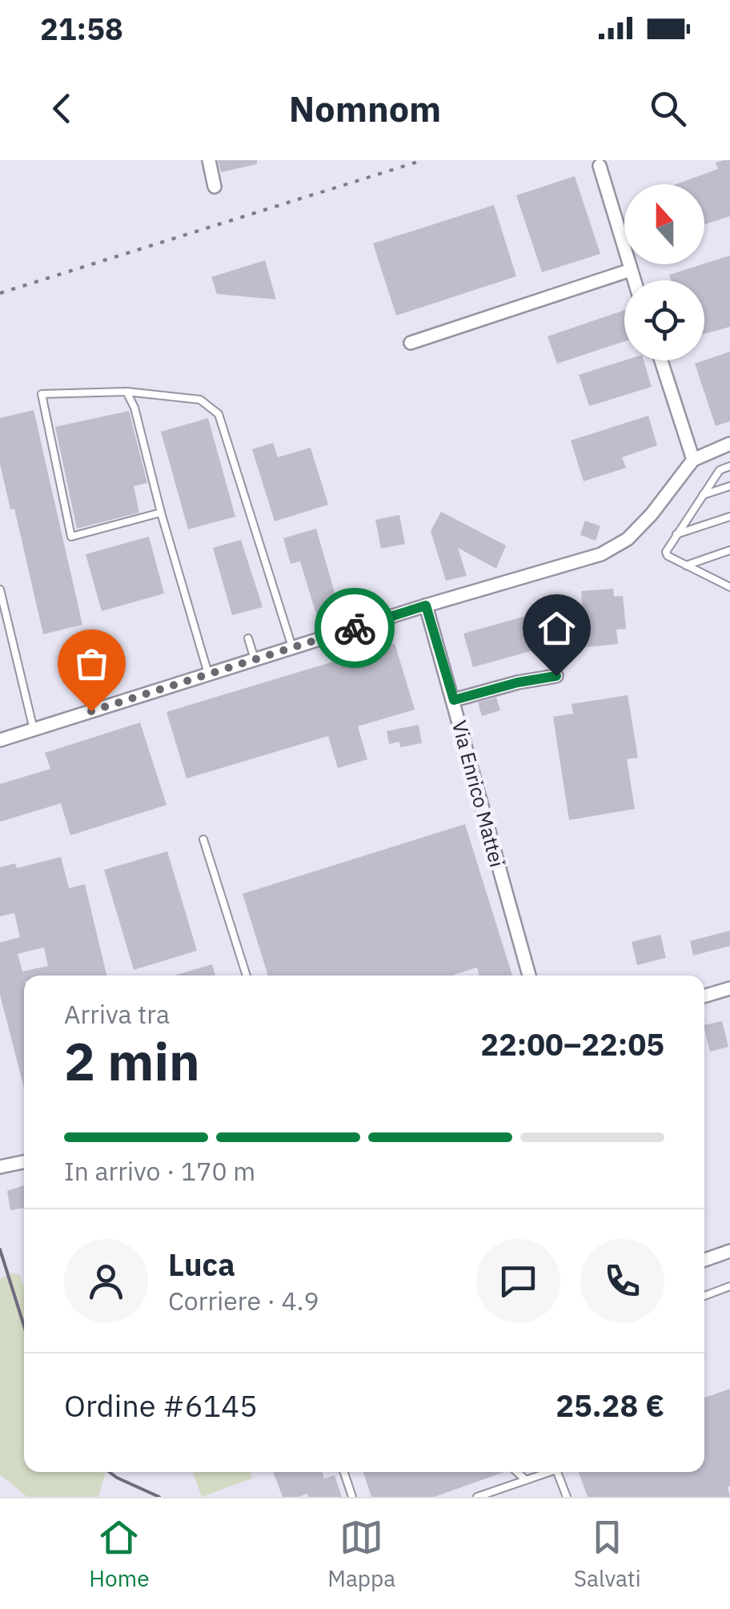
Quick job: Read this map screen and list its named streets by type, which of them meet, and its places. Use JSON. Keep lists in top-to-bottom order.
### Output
{
  "streets": {
    "street": ["Via Enrico Mattei"]
  },
  "north": "top",
  "page": {
    "status": "21:58",
    "header": "Nomnom",
    "heading": ["2 min", "Arriva tra", "22:00–22:05"],
    "panel": [
      "Luca",
      "Corriere · 4.9",
      "Ordine #6145",
      "25.28 €"
    ],
    "bar": "In arrivo · 170 m",
    "tabs": ["Home", "Mappa", "Salvati"]
  }
}
